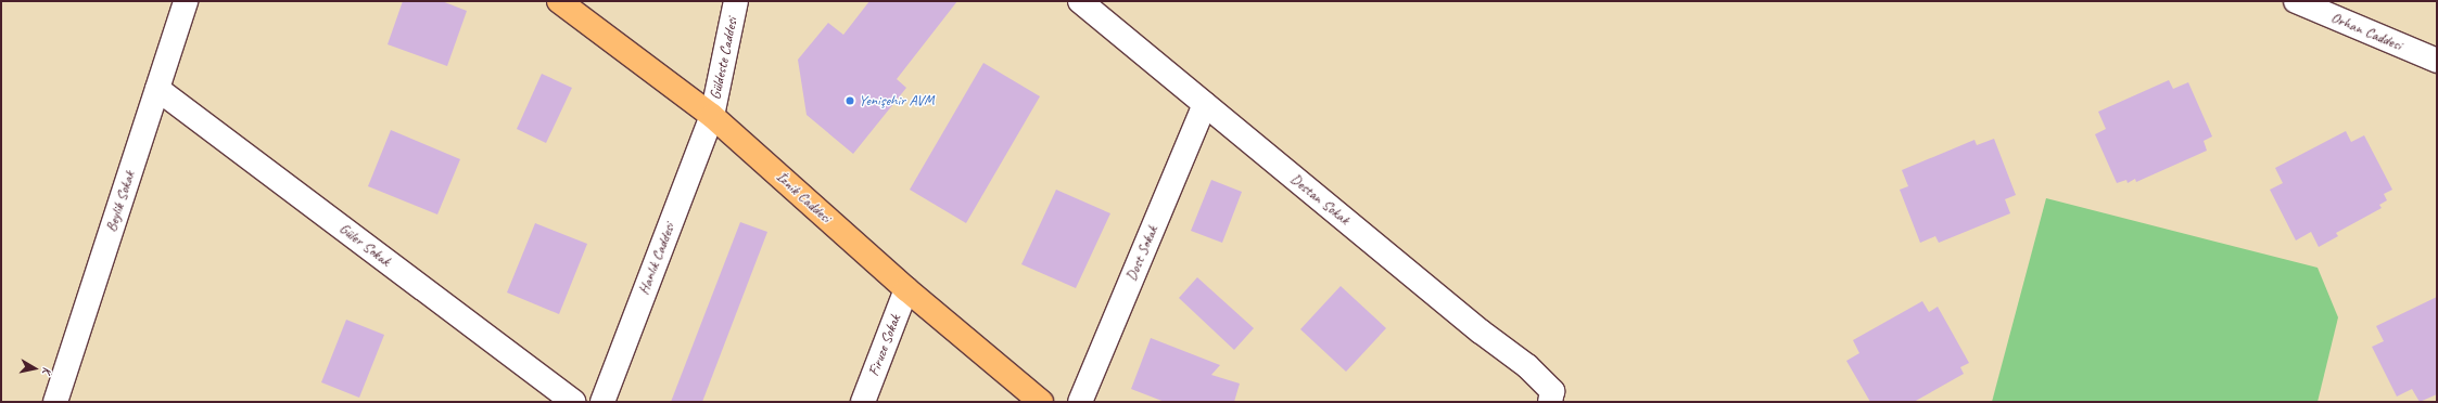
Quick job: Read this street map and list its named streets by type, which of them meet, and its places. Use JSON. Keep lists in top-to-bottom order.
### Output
{
  "streets": {
    "main road": ["İznik Caddesi"],
    "street": [
      "Orhan Caddesi",
      "Güldeste Caddesi",
      "Destan Sokak",
      "Beylik Sokak",
      "Güler Sokak",
      "Dost Sokak",
      "Hanlık Caddesi",
      "Firuze Sokak"
    ]
  },
  "crossings": [
    ["Güldeste Caddesi", "İznik Caddesi"],
    ["Güldeste Caddesi", "Hanlık Caddesi"],
    ["İznik Caddesi", "Hanlık Caddesi"],
    ["İznik Caddesi", "Firuze Sokak"],
    ["Destan Sokak", "Dost Sokak"],
    ["Beylik Sokak", "Güler Sokak"]
  ],
  "places": ["Yenişehir AVM"],
  "north": "right"
}
